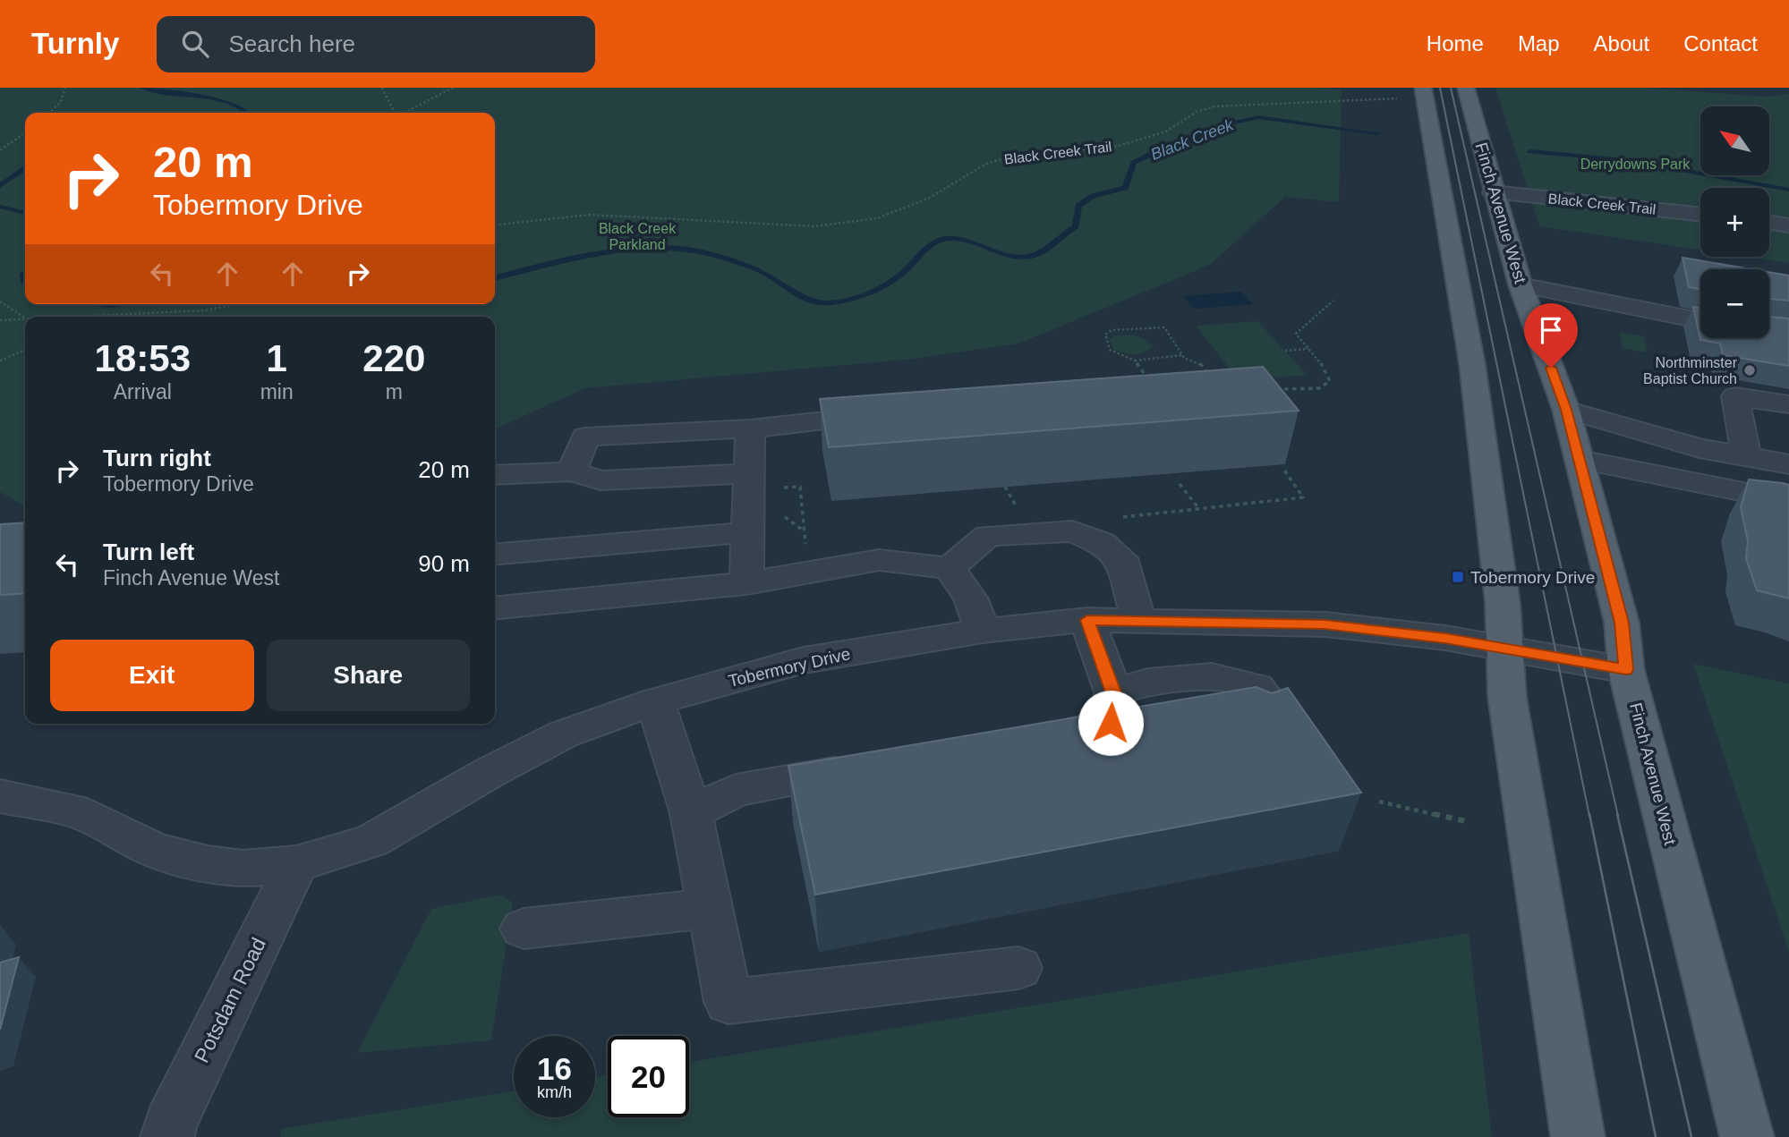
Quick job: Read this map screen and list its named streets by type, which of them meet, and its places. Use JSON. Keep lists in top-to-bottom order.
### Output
{
  "streets": {
    "main road": ["Finch Avenue West"],
    "street": ["Black Creek Trail", "Tobermory Drive", "Potsdam Road"]
  },
  "crossings": [
    ["Black Creek Trail", "Finch Avenue West"],
    ["Finch Avenue West", "Tobermory Drive"],
    ["Tobermory Drive", "Potsdam Road"]
  ],
  "water": ["Black Creek"],
  "parks": ["Derrydowns Park", "Black Creek Parkland"],
  "places": {
    "other": ["Northminster Baptist Church"],
    "transit": ["Tobermory Drive"]
  },
  "north": "top left",
  "page": {
    "header": "Turnly",
    "search": "Search here",
    "nav": [
      "Home",
      "Map",
      "About",
      "Contact"
    ],
    "map_buttons": ["+", "−"],
    "turn": ["20 m", "Tobermory Drive"],
    "eta": [
      "18:53",
      "Arrival",
      "1",
      "min",
      "220",
      "m"
    ],
    "list": [
      {
        "name": "Turn right",
        "note": "Tobermory Drive",
        "value": "20 m"
      },
      {
        "name": "Turn left",
        "note": "Finch Avenue West",
        "value": "90 m"
      }
    ],
    "buttons": ["Exit", "Share"],
    "speed": "16 km/h",
    "limit": "20"
  }
}
